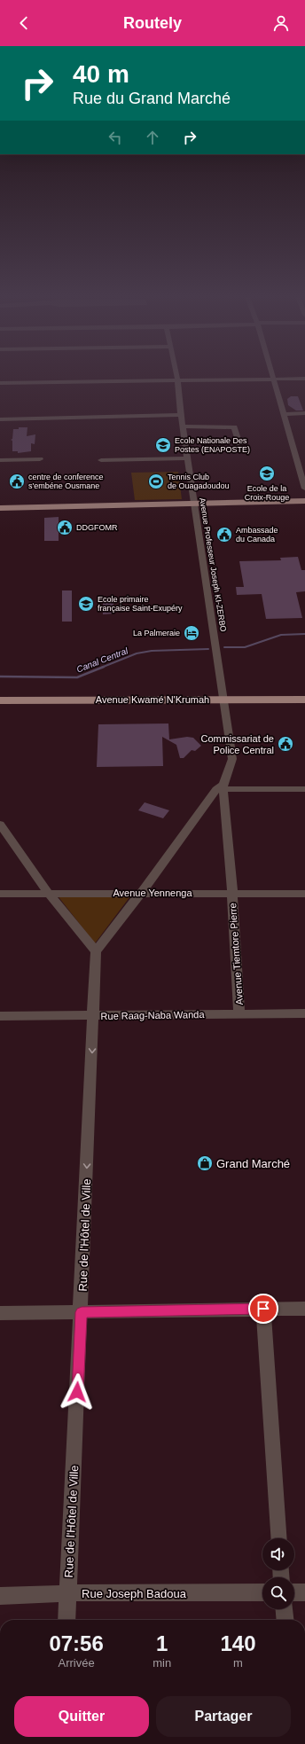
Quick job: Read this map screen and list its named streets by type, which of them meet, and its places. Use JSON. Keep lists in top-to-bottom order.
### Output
{
  "streets": {
    "main road": ["Avenue Kwamé N'Krumah"],
    "street": [
      "Avenue Professeur Joseph KI-ZERBO",
      "Avenue Yennenga",
      "Avenue Tiemtore Pierre",
      "Rue Raag-Naba Wanda",
      "Rue de l'Hôtel de Ville",
      "Rue Joseph Badoua"
    ]
  },
  "crossings": [
    ["Avenue Professeur Joseph KI-ZERBO", "Avenue Kwamé N'Krumah"],
    ["Avenue Professeur Joseph KI-ZERBO", "Avenue Tiemtore Pierre"],
    ["Avenue Yennenga", "Avenue Tiemtore Pierre"],
    ["Avenue Tiemtore Pierre", "Rue Raag-Naba Wanda"],
    ["Rue Raag-Naba Wanda", "Rue de l'Hôtel de Ville"],
    ["Rue de l'Hôtel de Ville", "Rue Joseph Badoua"]
  ],
  "one_way": ["Rue de l'Hôtel de Ville"],
  "water": ["Canal Central"],
  "places": {
    "school or university": ["Ecole Nationale Des Postes (ENAPOSTE)", "Ecole de la Croix-Rouge", "Ecole primaire française Saint-Exupéry"],
    "public building": [
      "centre de conference s'embéne Ousmane",
      "DDGFOMR",
      "Ambassade du Canada",
      "Commissariat de Police Central"
    ],
    "sports": ["Tennis Club de Ouagadoudou"],
    "hotel": ["La Palmeraie"],
    "shop": ["Grand Marché"]
  },
  "page": {
    "header": "Routely",
    "turn": ["40 m", "Rue du Grand Marché"],
    "eta": [
      "07:56",
      "Arrivée",
      "1",
      "min",
      "140",
      "m"
    ],
    "buttons": ["Quitter", "Partager"]
  }
}
